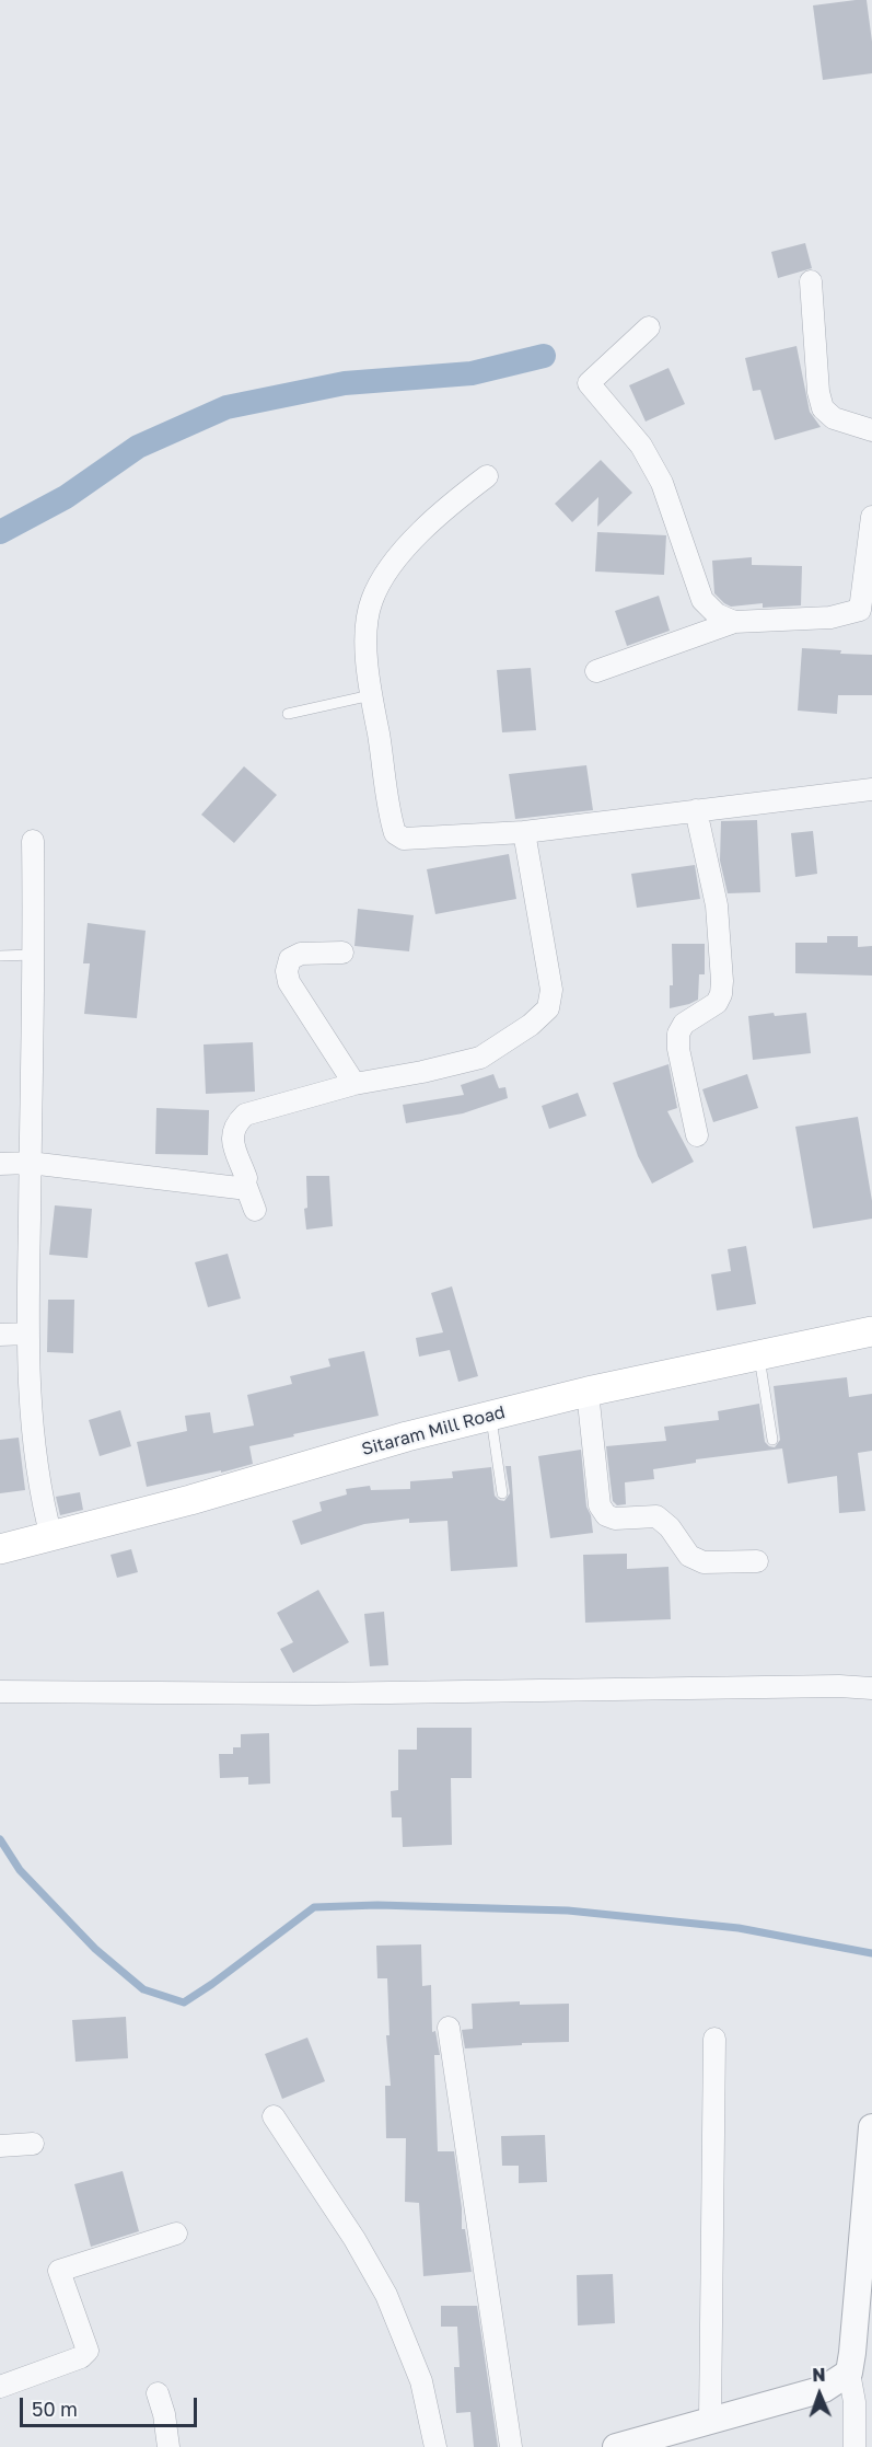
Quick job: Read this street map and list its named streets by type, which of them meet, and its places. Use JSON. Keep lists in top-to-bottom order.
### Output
{
  "streets": {
    "main road": ["Sitaram Mill Road"]
  },
  "scale_bar": "50 m",
  "north": "top"
}
